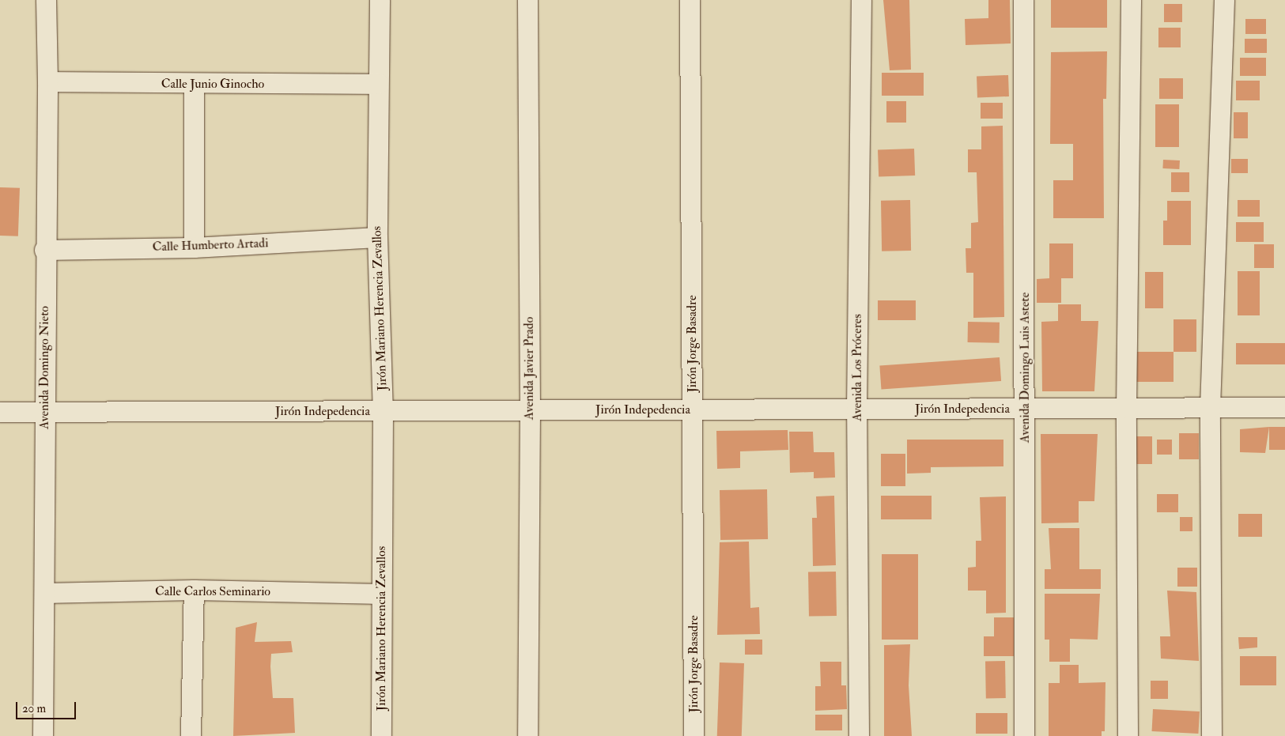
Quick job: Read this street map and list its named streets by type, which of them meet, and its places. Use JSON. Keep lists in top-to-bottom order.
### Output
{
  "streets": {
    "street": [
      "Calle Junio Ginocho",
      "Calle Humberto Artadi",
      "Jirón Mariano Herencia Zevallos",
      "Jirón Jorge Basadre",
      "Avenida Domingo Nieto",
      "Avenida Los Próceres",
      "Avenida Domingo Luis Astete",
      "Avenida Javier Prado",
      "Jirón Indepedencia",
      "Calle Carlos Seminario"
    ]
  },
  "crossings": [
    ["Calle Junio Ginocho", "Jirón Mariano Herencia Zevallos"],
    ["Calle Junio Ginocho", "Avenida Domingo Nieto"],
    ["Calle Humberto Artadi", "Jirón Mariano Herencia Zevallos"],
    ["Calle Humberto Artadi", "Avenida Domingo Nieto"],
    ["Jirón Mariano Herencia Zevallos", "Jirón Indepedencia"],
    ["Jirón Mariano Herencia Zevallos", "Calle Carlos Seminario"],
    ["Jirón Jorge Basadre", "Jirón Indepedencia"],
    ["Avenida Domingo Nieto", "Jirón Indepedencia"],
    ["Avenida Domingo Nieto", "Calle Carlos Seminario"],
    ["Avenida Los Próceres", "Jirón Indepedencia"],
    ["Avenida Domingo Luis Astete", "Jirón Indepedencia"],
    ["Avenida Javier Prado", "Jirón Indepedencia"]
  ],
  "scale_bar": "20 m"
}
